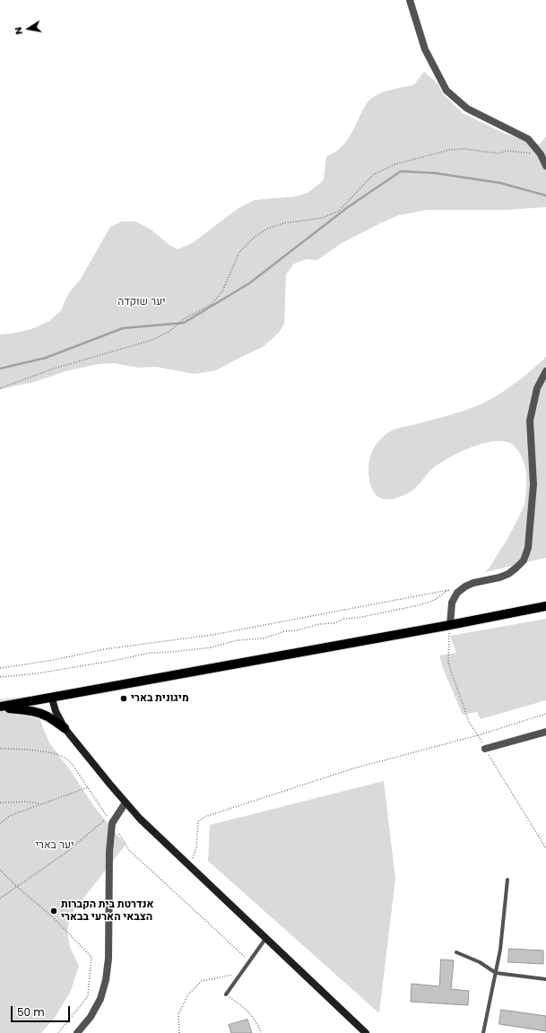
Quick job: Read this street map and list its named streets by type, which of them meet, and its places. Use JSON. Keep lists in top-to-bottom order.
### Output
{
  "parks": ["יער שוקדה", "יער בארי"],
  "places": ["מיגונית בארי", "אנדרטת בית הקברות הצבאי הארעי בבארי"],
  "scale_bar": "50 m",
  "north": "left"
}
